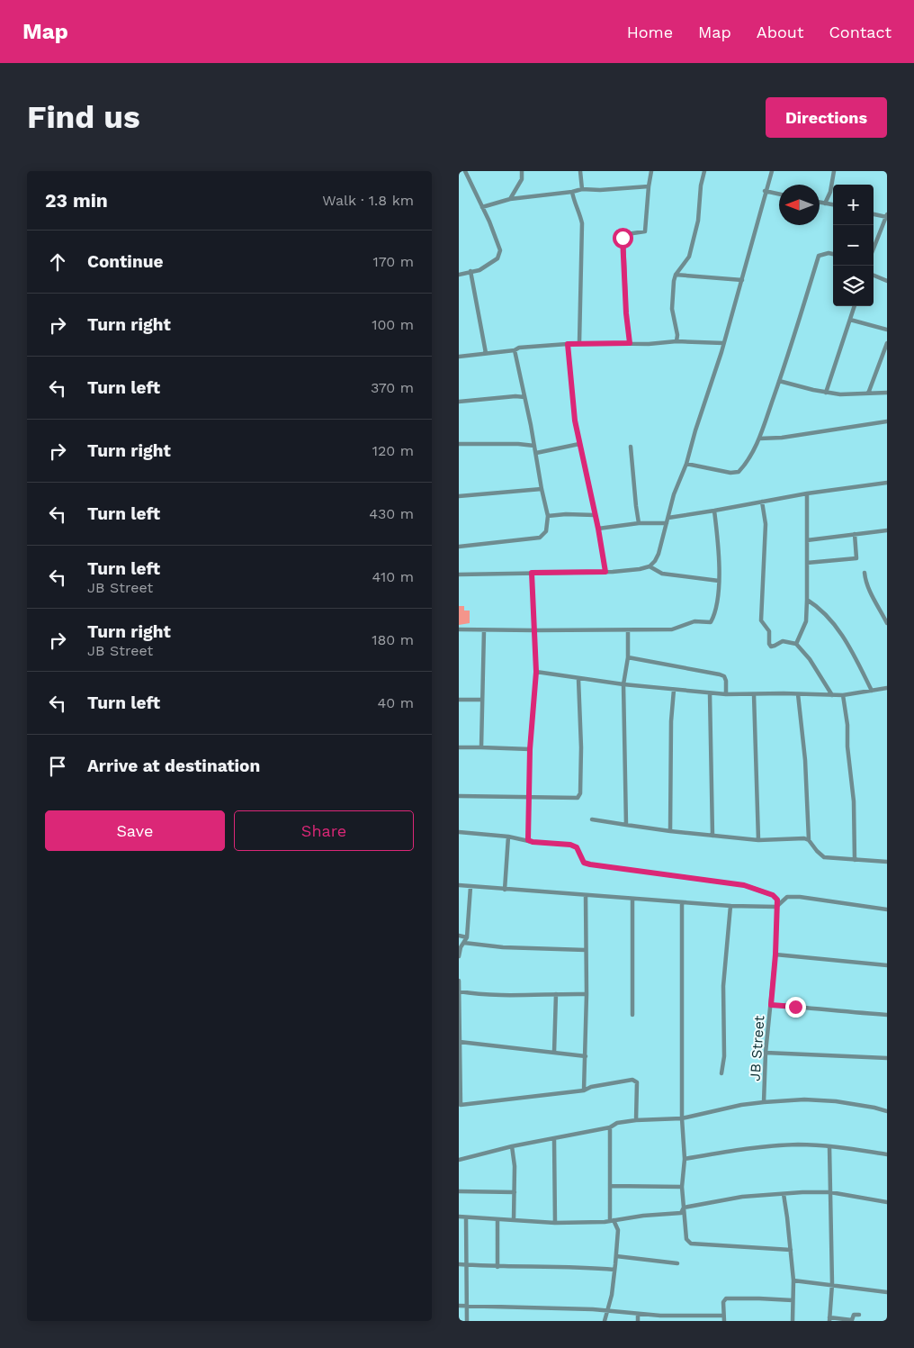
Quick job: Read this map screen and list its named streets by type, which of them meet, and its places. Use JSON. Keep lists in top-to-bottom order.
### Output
{
  "streets": {
    "street": ["JB Street"]
  },
  "north": "left",
  "page": {
    "header": "Map",
    "nav": [
      "Home",
      "Map",
      "About",
      "Contact"
    ],
    "buttons": [
      "Directions",
      ["Save", "Share"]
    ],
    "title": "Find us",
    "heading": ["23 min", "Walk · 1.8 km"],
    "map_buttons": ["+", "−"],
    "list": [
      ["Continue", "170 m"],
      ["Turn right", "100 m"],
      ["Turn left", "370 m"],
      ["Turn right", "120 m"],
      ["Turn left", "430 m"],
      ["Turn left", "JB Street", "410 m"],
      ["Turn right", "JB Street", "180 m"],
      ["Turn left", "40 m"],
      "Arrive at destination"
    ]
  }
}
